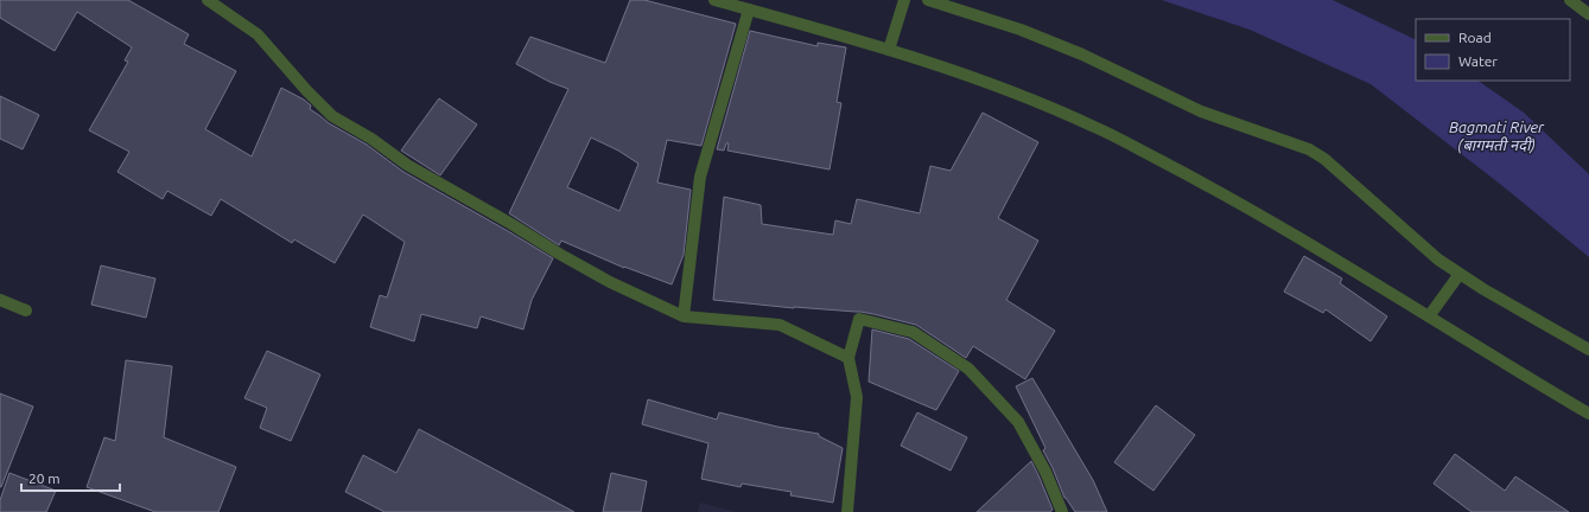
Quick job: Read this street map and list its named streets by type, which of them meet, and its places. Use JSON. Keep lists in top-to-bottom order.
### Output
{
  "water": ["Bagmati River (बागमती नदी)"],
  "legend": ["Road", "Water"],
  "scale_bar": "20 m"
}
